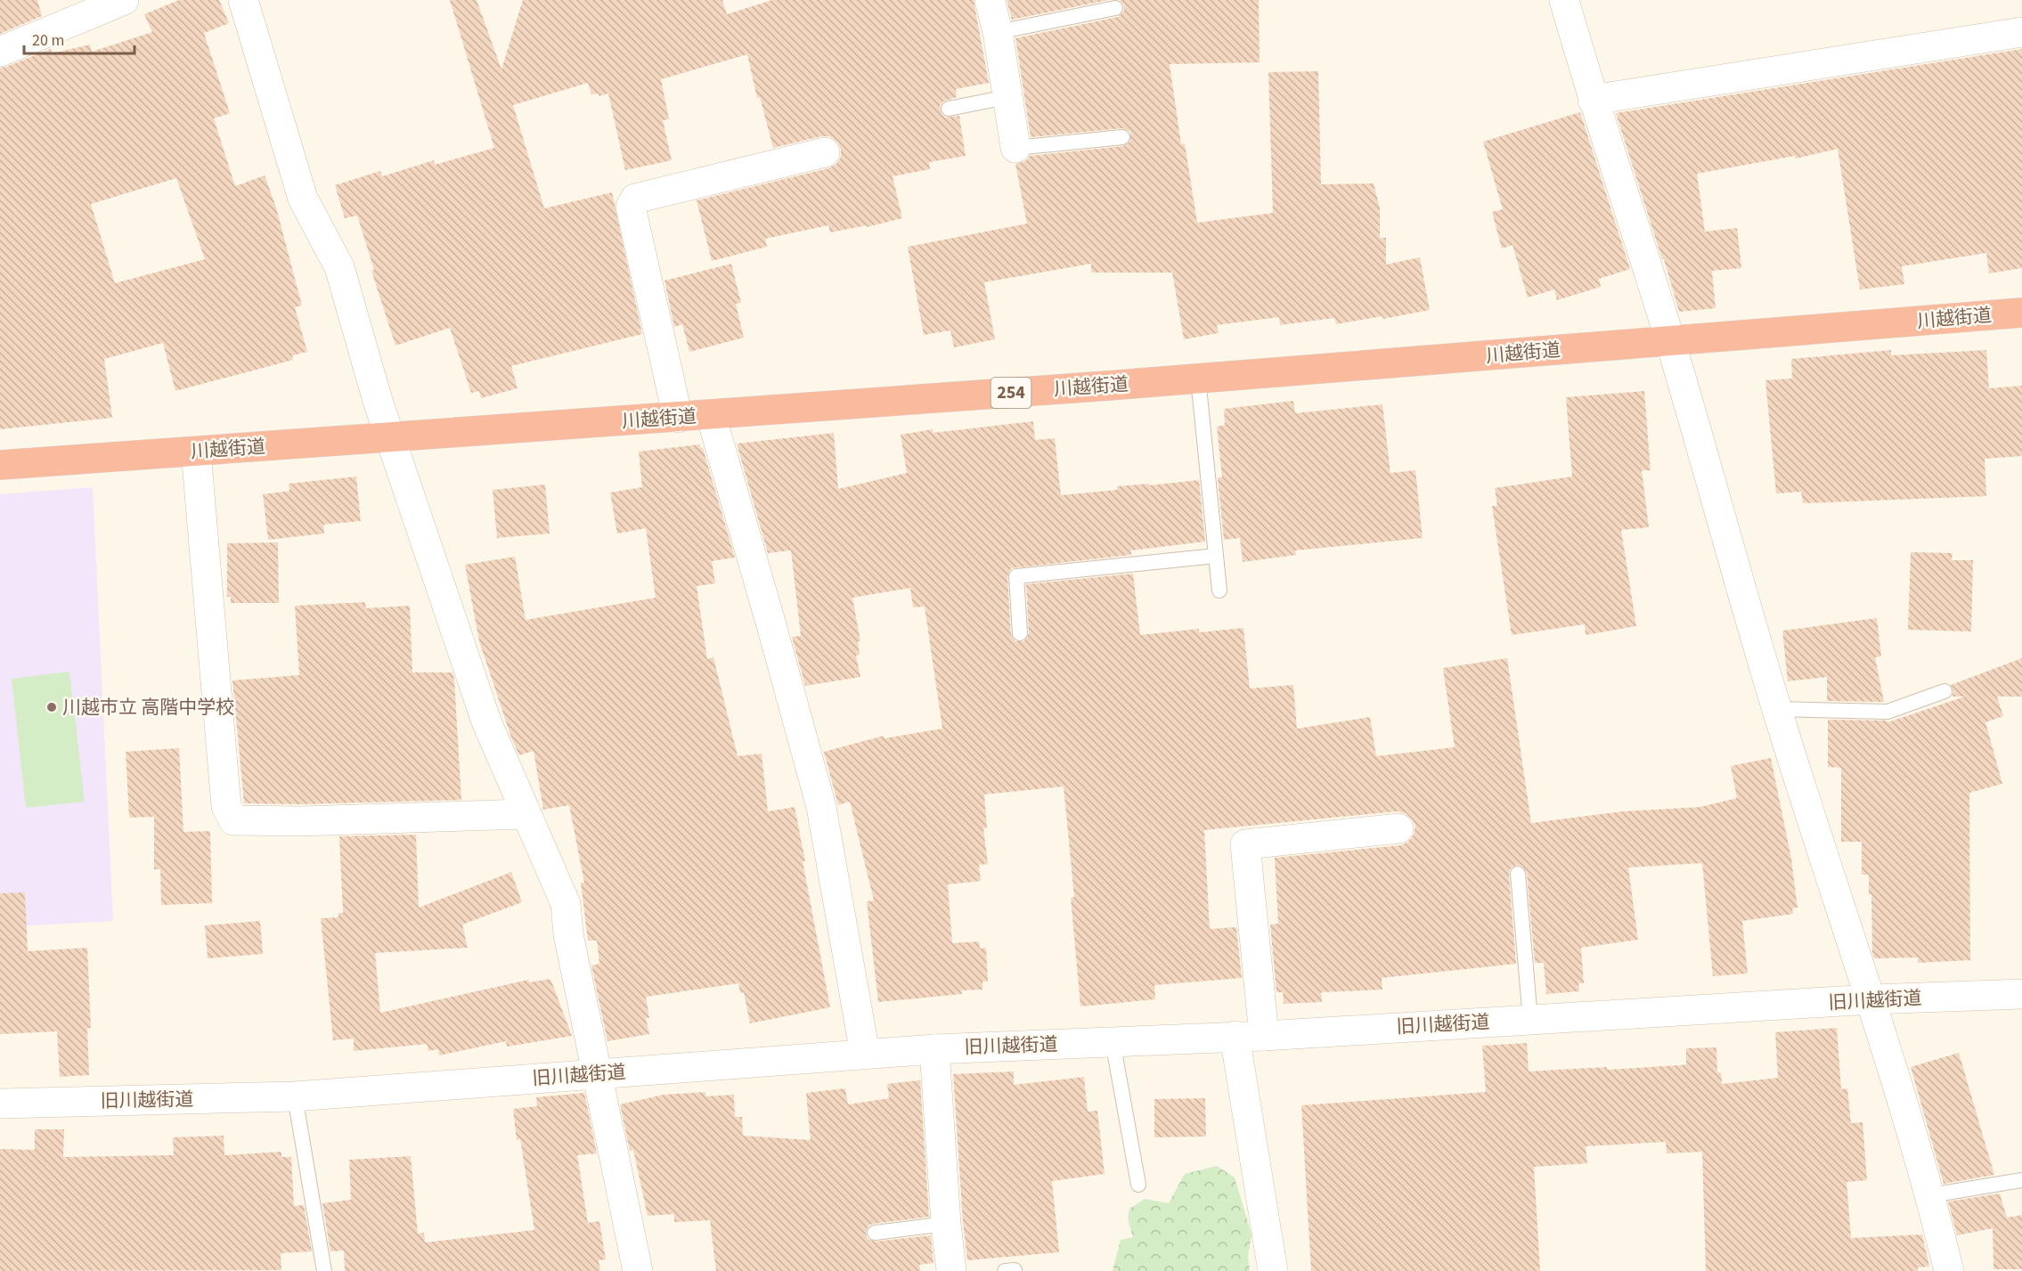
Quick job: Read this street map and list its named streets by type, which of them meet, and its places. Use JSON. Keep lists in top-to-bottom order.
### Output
{
  "streets": {
    "highway": ["川越街道", "254"],
    "street": ["旧川越街道"]
  },
  "places": ["川越市立 高階中学校"],
  "scale_bar": "20 m"
}
